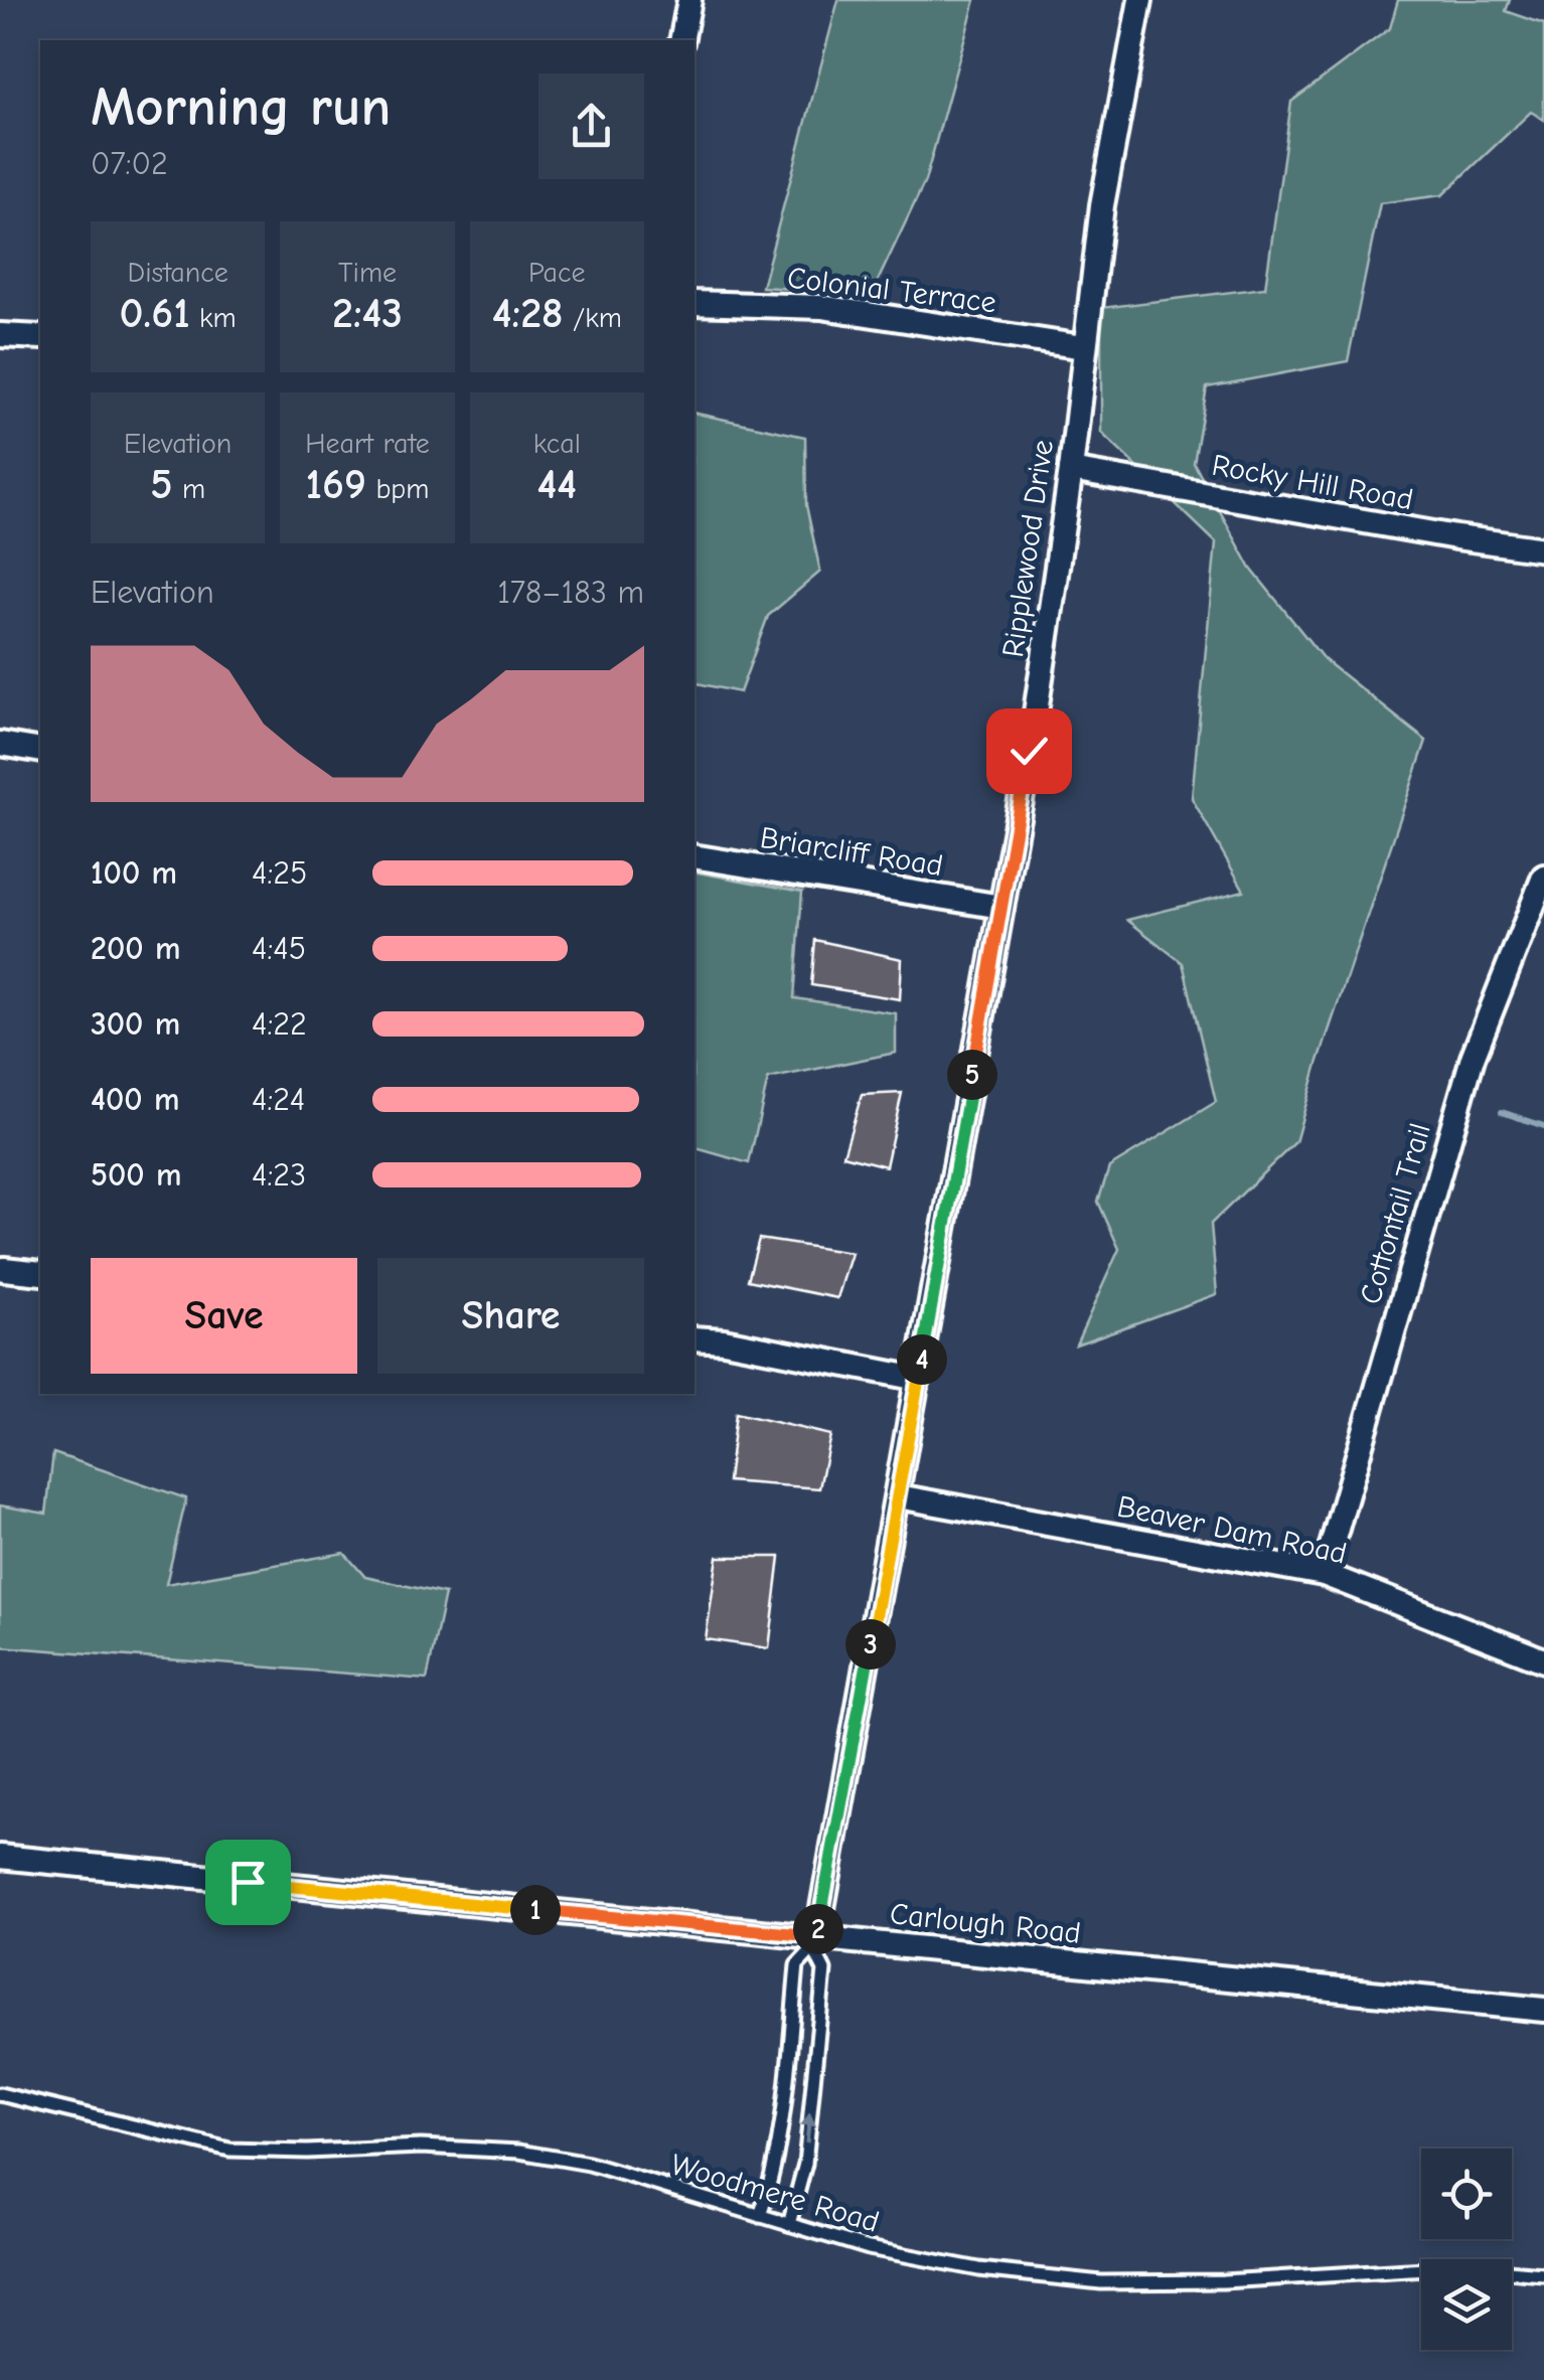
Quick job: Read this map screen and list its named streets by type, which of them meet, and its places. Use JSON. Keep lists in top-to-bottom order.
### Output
{
  "streets": {
    "street": [
      "Colonial Terrace",
      "Rocky Hill Road",
      "Ripplewood Drive",
      "Briarcliff Road",
      "Cottontail Trail",
      "Beaver Dam Road",
      "Carlough Road"
    ],
    "lane": ["Woodmere Road"]
  },
  "crossings": [
    ["Colonial Terrace", "Ripplewood Drive"],
    ["Rocky Hill Road", "Ripplewood Drive"],
    ["Ripplewood Drive", "Briarcliff Road"],
    ["Ripplewood Drive", "Beaver Dam Road"],
    ["Ripplewood Drive", "Carlough Road"],
    ["Cottontail Trail", "Beaver Dam Road"]
  ],
  "page": {
    "heading": ["Morning run", "07:02"],
    "stats": [
      ["Distance", "0.61 km"],
      ["Time", "2:43"],
      ["Pace", "4:28 /km"],
      ["Elevation", "5 m"],
      ["Heart rate", "169 bpm"],
      ["kcal", "44"]
    ],
    "chart": ["Elevation", "178–183 m"],
    "list": [
      {
        "name": "100 m",
        "note": "4:25"
      },
      {
        "name": "200 m",
        "note": "4:45"
      },
      {
        "name": "300 m",
        "note": "4:22"
      },
      {
        "name": "400 m",
        "note": "4:24"
      },
      {
        "name": "500 m",
        "note": "4:23"
      }
    ],
    "pins": [
      "5",
      "4",
      "3",
      "1",
      "2"
    ],
    "buttons": ["Save", "Share"]
  }
}
